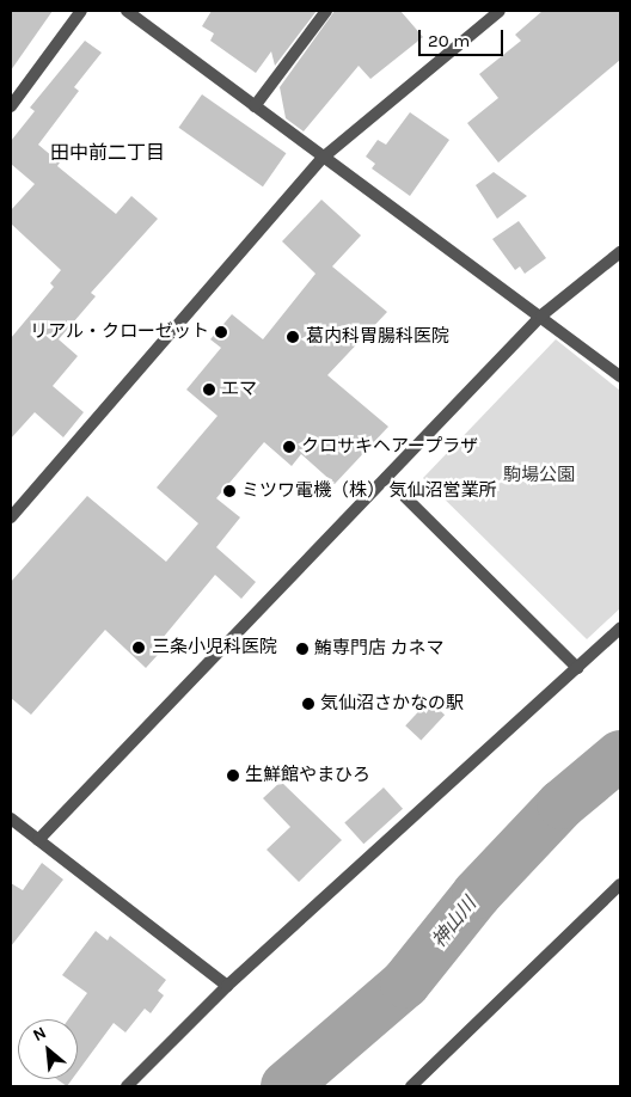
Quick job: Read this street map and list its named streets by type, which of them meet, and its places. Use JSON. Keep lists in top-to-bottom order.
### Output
{
  "districts": ["田中前二丁目"],
  "water": ["神山川"],
  "parks": ["駒場公園"],
  "places": [
    "リアル・クローゼット",
    "葛内科胃腸科医院",
    "エマ",
    "クロサキヘアープラザ",
    "ミツワ電機（株） 気仙沼営業所",
    "三条小児科医院",
    "鮪専門店 カネマ",
    "気仙沼さかなの駅",
    "生鮮館やまひろ"
  ],
  "scale_bar": "20 m",
  "north": "top left"
}
